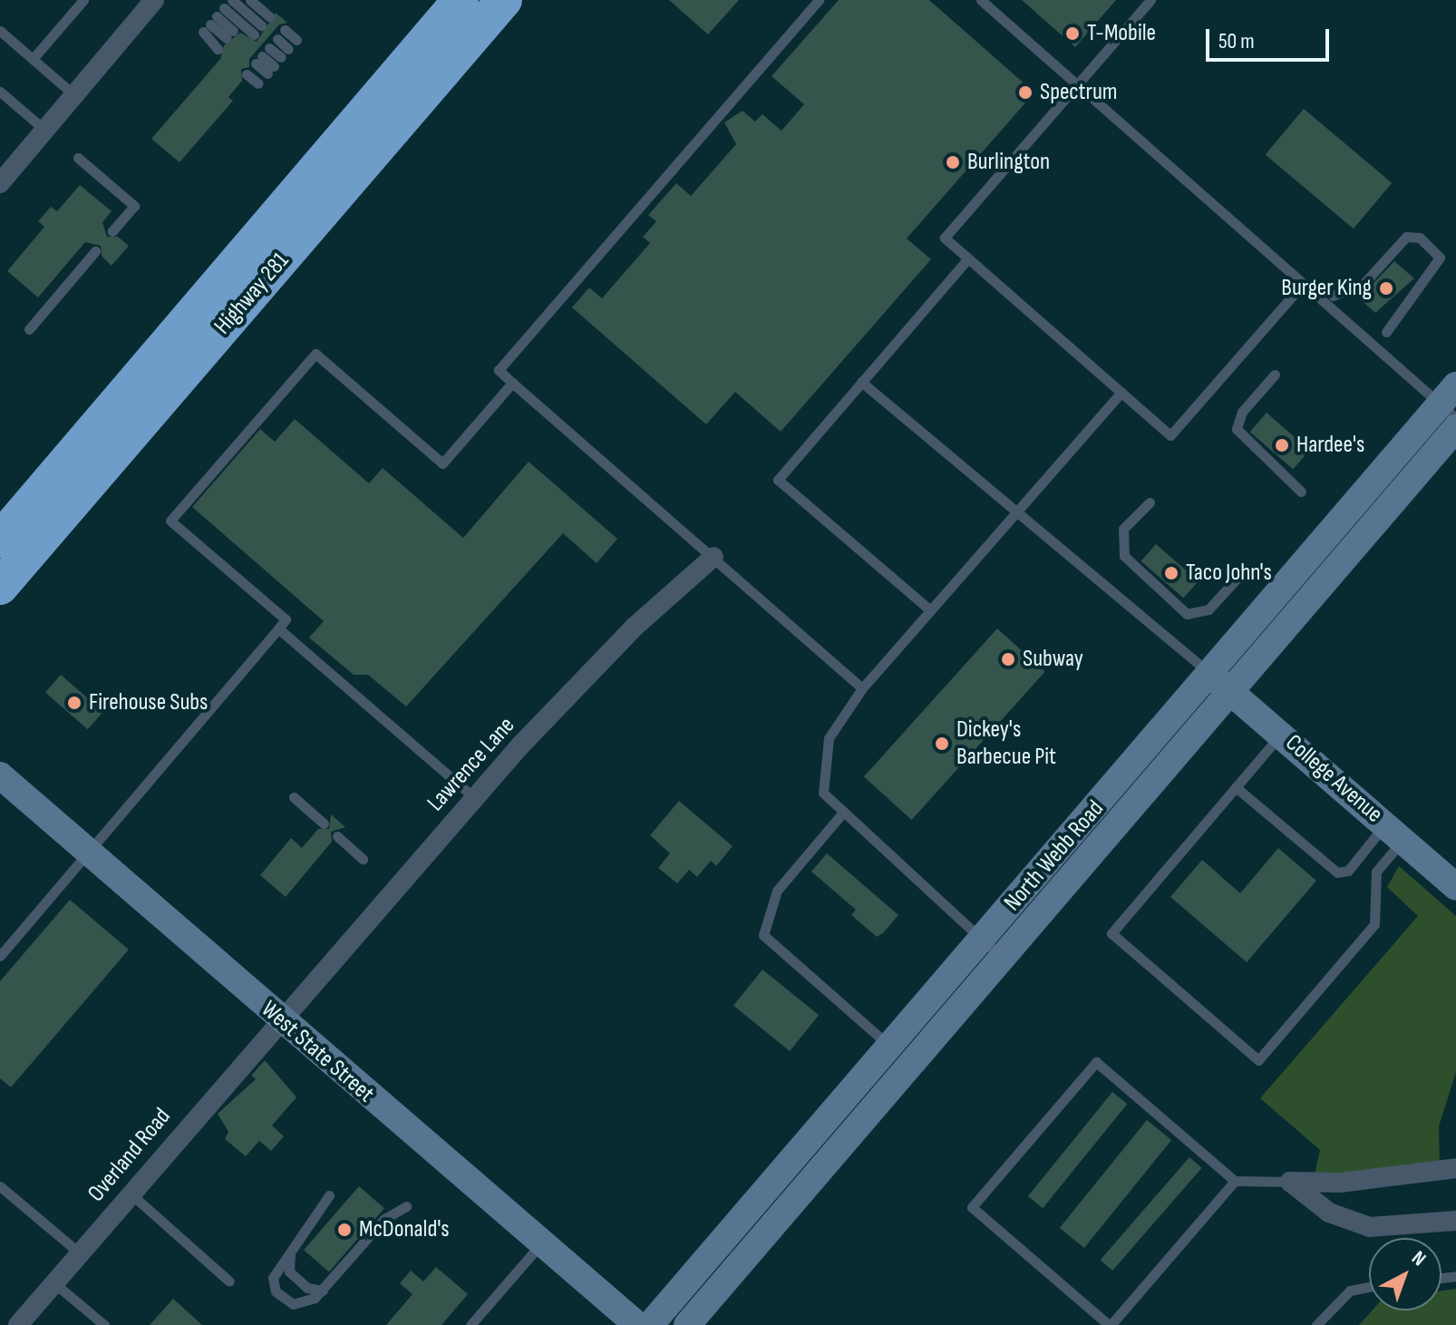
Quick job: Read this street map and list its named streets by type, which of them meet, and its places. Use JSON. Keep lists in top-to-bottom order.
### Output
{
  "streets": {
    "highway": ["Highway 281"],
    "main road": ["College Avenue", "North Webb Road", "West State Street"],
    "street": ["Lawrence Lane", "Overland Road"]
  },
  "crossings": [
    ["Lawrence Lane", "West State Street"],
    ["Lawrence Lane", "Overland Road"],
    ["College Avenue", "North Webb Road"],
    ["West State Street", "Overland Road"]
  ],
  "places": [
    "T-Mobile",
    "Spectrum",
    "Burlington",
    "Burger King",
    "Hardee's",
    "Taco John's",
    "Subway",
    "Firehouse Subs",
    "Dickey's Barbecue Pit",
    "McDonald's"
  ],
  "scale_bar": "50 m",
  "north": "top right"
}
